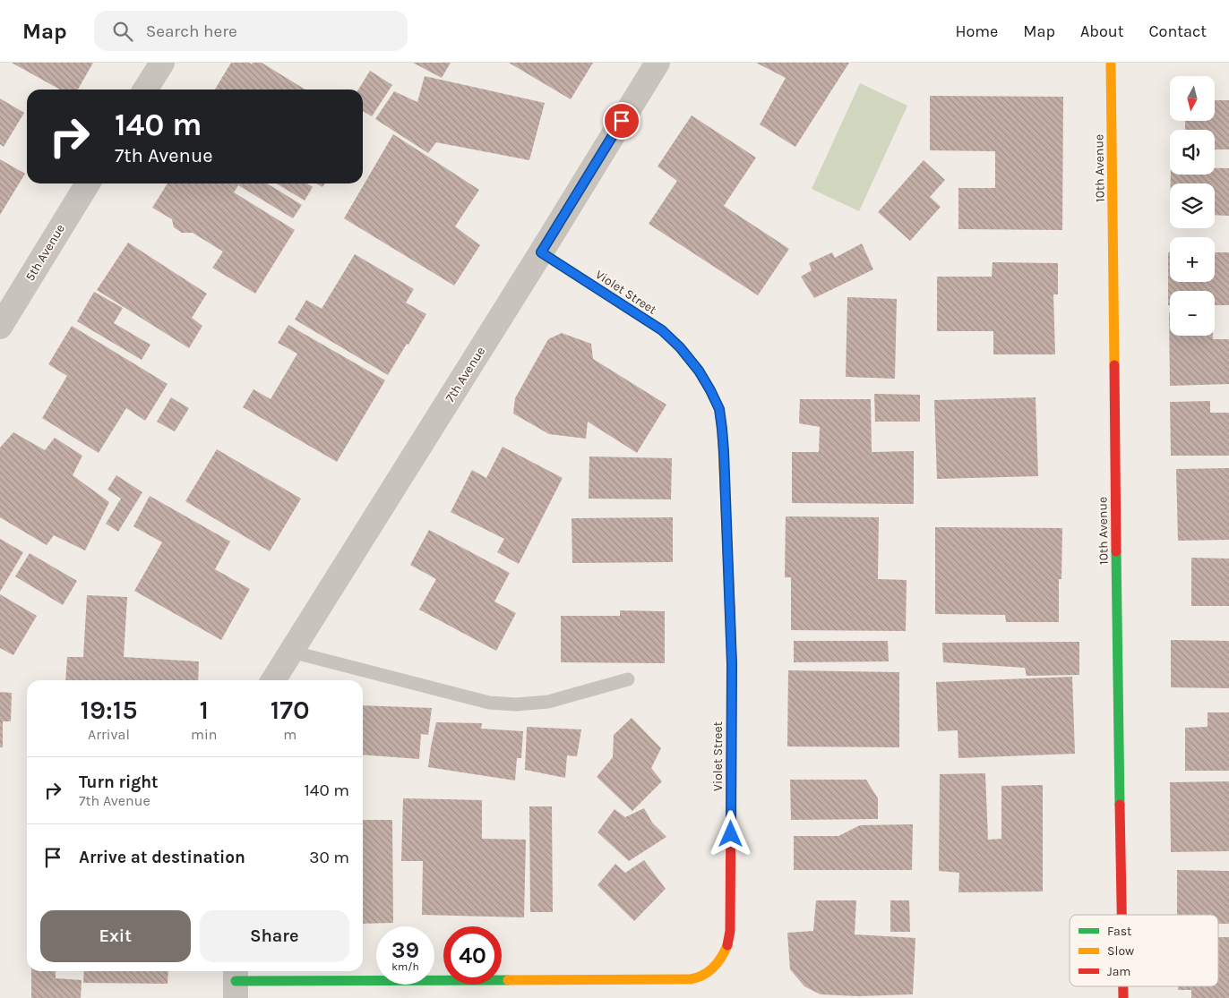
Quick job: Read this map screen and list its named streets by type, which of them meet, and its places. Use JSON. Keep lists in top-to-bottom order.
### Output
{
  "streets": {
    "street": [
      "10th Avenue",
      "5th Avenue",
      "Violet Street",
      "7th Avenue"
    ]
  },
  "crossings": [
    ["Violet Street", "7th Avenue"]
  ],
  "legend": ["Fast", "Slow", "Jam"],
  "north": "bottom",
  "page": {
    "header": "Map",
    "search": "Search here",
    "nav": [
      "Home",
      "Map",
      "About",
      "Contact"
    ],
    "map_buttons": ["+", "−"],
    "turn": ["140 m", "7th Avenue"],
    "eta": [
      "19:15",
      "Arrival",
      "1",
      "min",
      "170",
      "m"
    ],
    "list": [
      {
        "name": "Turn right",
        "note": "7th Avenue",
        "value": "140 m"
      },
      {
        "name": "Arrive at destination",
        "value": "30 m"
      }
    ],
    "buttons": ["Exit", "Share"],
    "speed": "39 km/h",
    "limit": "40"
  }
}
